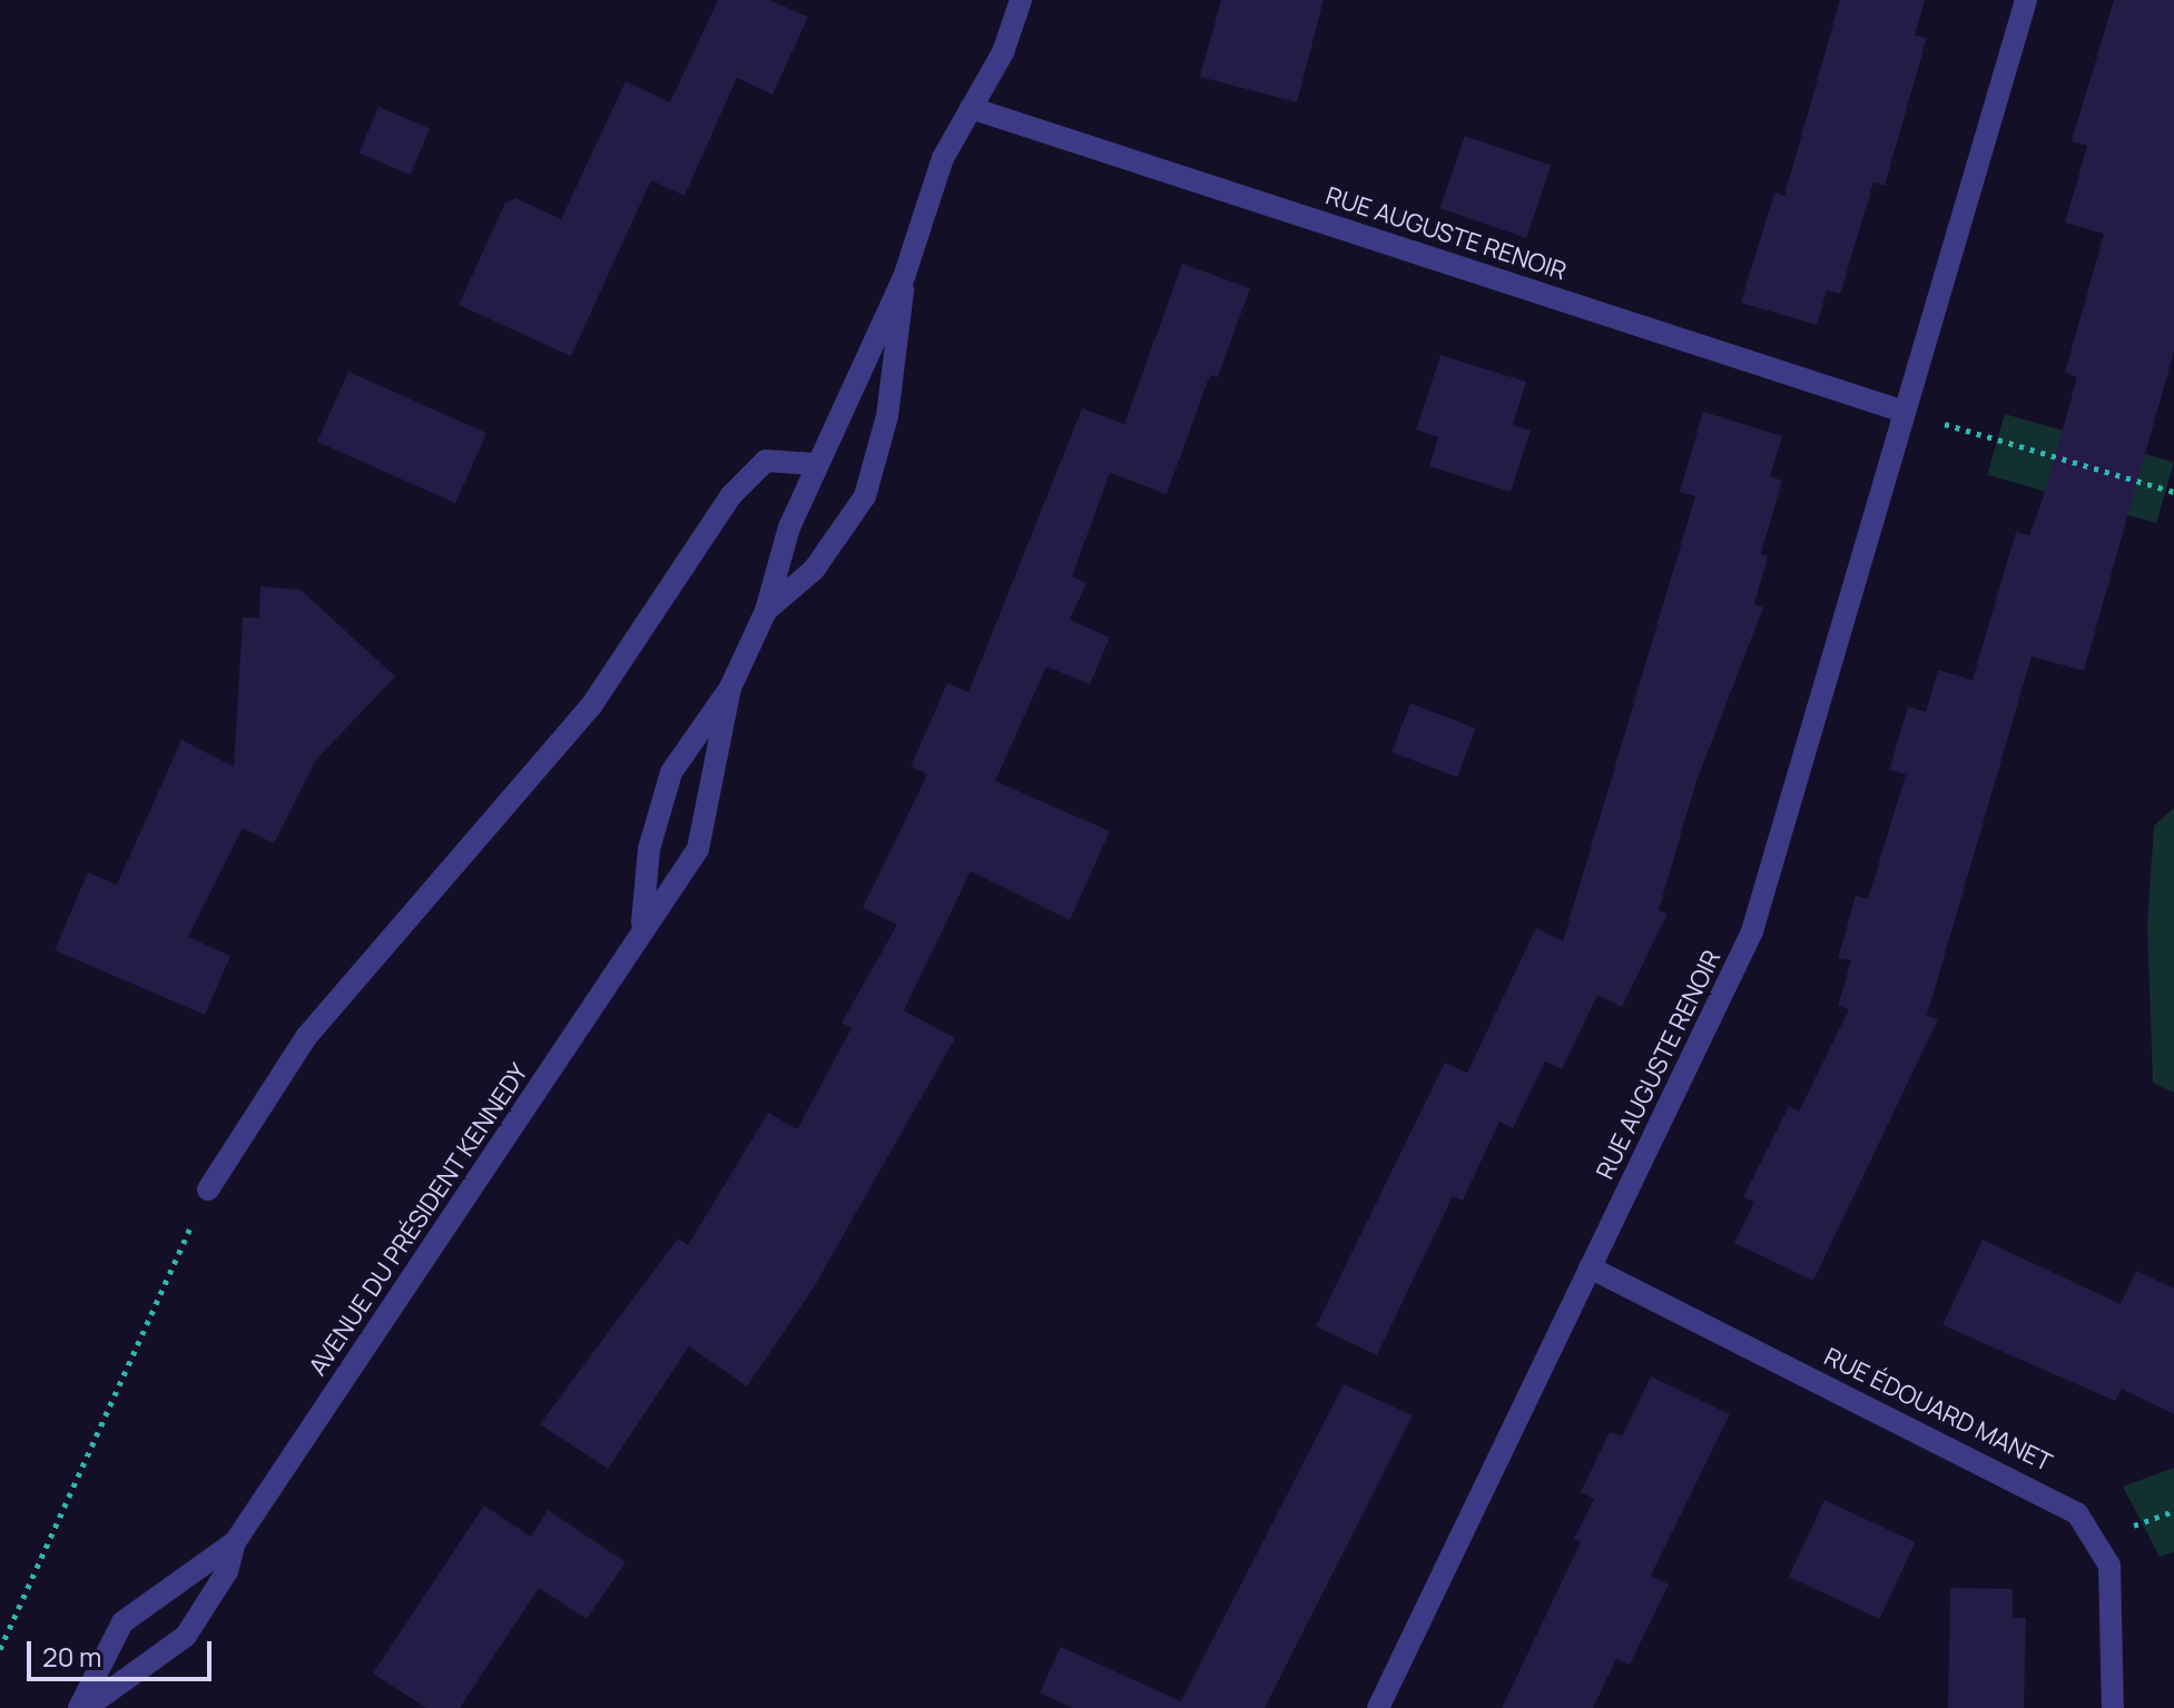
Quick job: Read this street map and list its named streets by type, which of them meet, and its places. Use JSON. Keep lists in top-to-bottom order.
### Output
{
  "streets": {
    "street": ["RUE AUGUSTE RENOIR", "AVENUE DU PRÉSIDENT KENNEDY", "RUE ÉDOUARD MANET"]
  },
  "crossings": [
    ["RUE AUGUSTE RENOIR", "AVENUE DU PRÉSIDENT KENNEDY"],
    ["RUE AUGUSTE RENOIR", "RUE ÉDOUARD MANET"]
  ],
  "scale_bar": "20 m"
}
